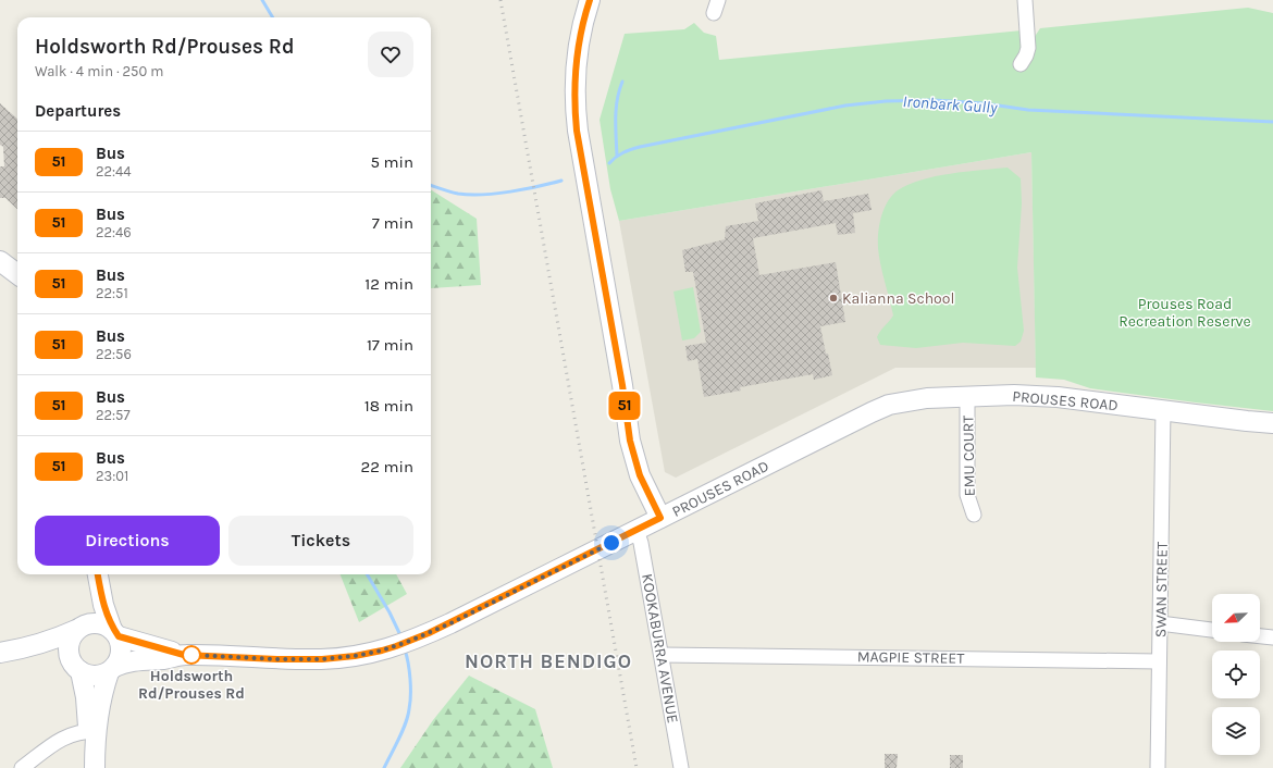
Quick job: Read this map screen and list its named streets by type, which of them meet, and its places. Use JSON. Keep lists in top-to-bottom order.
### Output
{
  "streets": {
    "street": [
      "PROUSES ROAD",
      "EMU COURT",
      "SWAN STREET",
      "KOOKABURRA AVENUE",
      "MAGPIE STREET"
    ]
  },
  "crossings": [
    ["PROUSES ROAD", "EMU COURT"],
    ["PROUSES ROAD", "SWAN STREET"],
    ["PROUSES ROAD", "KOOKABURRA AVENUE"],
    ["SWAN STREET", "MAGPIE STREET"],
    ["KOOKABURRA AVENUE", "MAGPIE STREET"]
  ],
  "districts": ["NORTH BENDIGO"],
  "water": ["Ironbark Gully"],
  "parks": ["Prouses Road Recreation Reserve"],
  "places": ["Kalianna School", "Holdsworth Rd/Prouses Rd"],
  "lines": ["bus line 51"],
  "north": "bottom left",
  "page": {
    "on_map": "51",
    "heading": [
      ["Holdsworth Rd/Prouses Rd", "Walk · 4 min · 250 m"],
      "Departures"
    ],
    "list": [
      {
        "mark": "51",
        "name": "Bus",
        "note": "22:44",
        "value": "5 min"
      },
      {
        "mark": "51",
        "name": "Bus",
        "note": "22:46",
        "value": "7 min"
      },
      {
        "mark": "51",
        "name": "Bus",
        "note": "22:51",
        "value": "12 min"
      },
      {
        "mark": "51",
        "name": "Bus",
        "note": "22:56",
        "value": "17 min"
      },
      {
        "mark": "51",
        "name": "Bus",
        "note": "22:57",
        "value": "18 min"
      },
      {
        "mark": "51",
        "name": "Bus",
        "note": "23:01",
        "value": "22 min"
      }
    ],
    "buttons": ["Directions", "Tickets"]
  }
}
